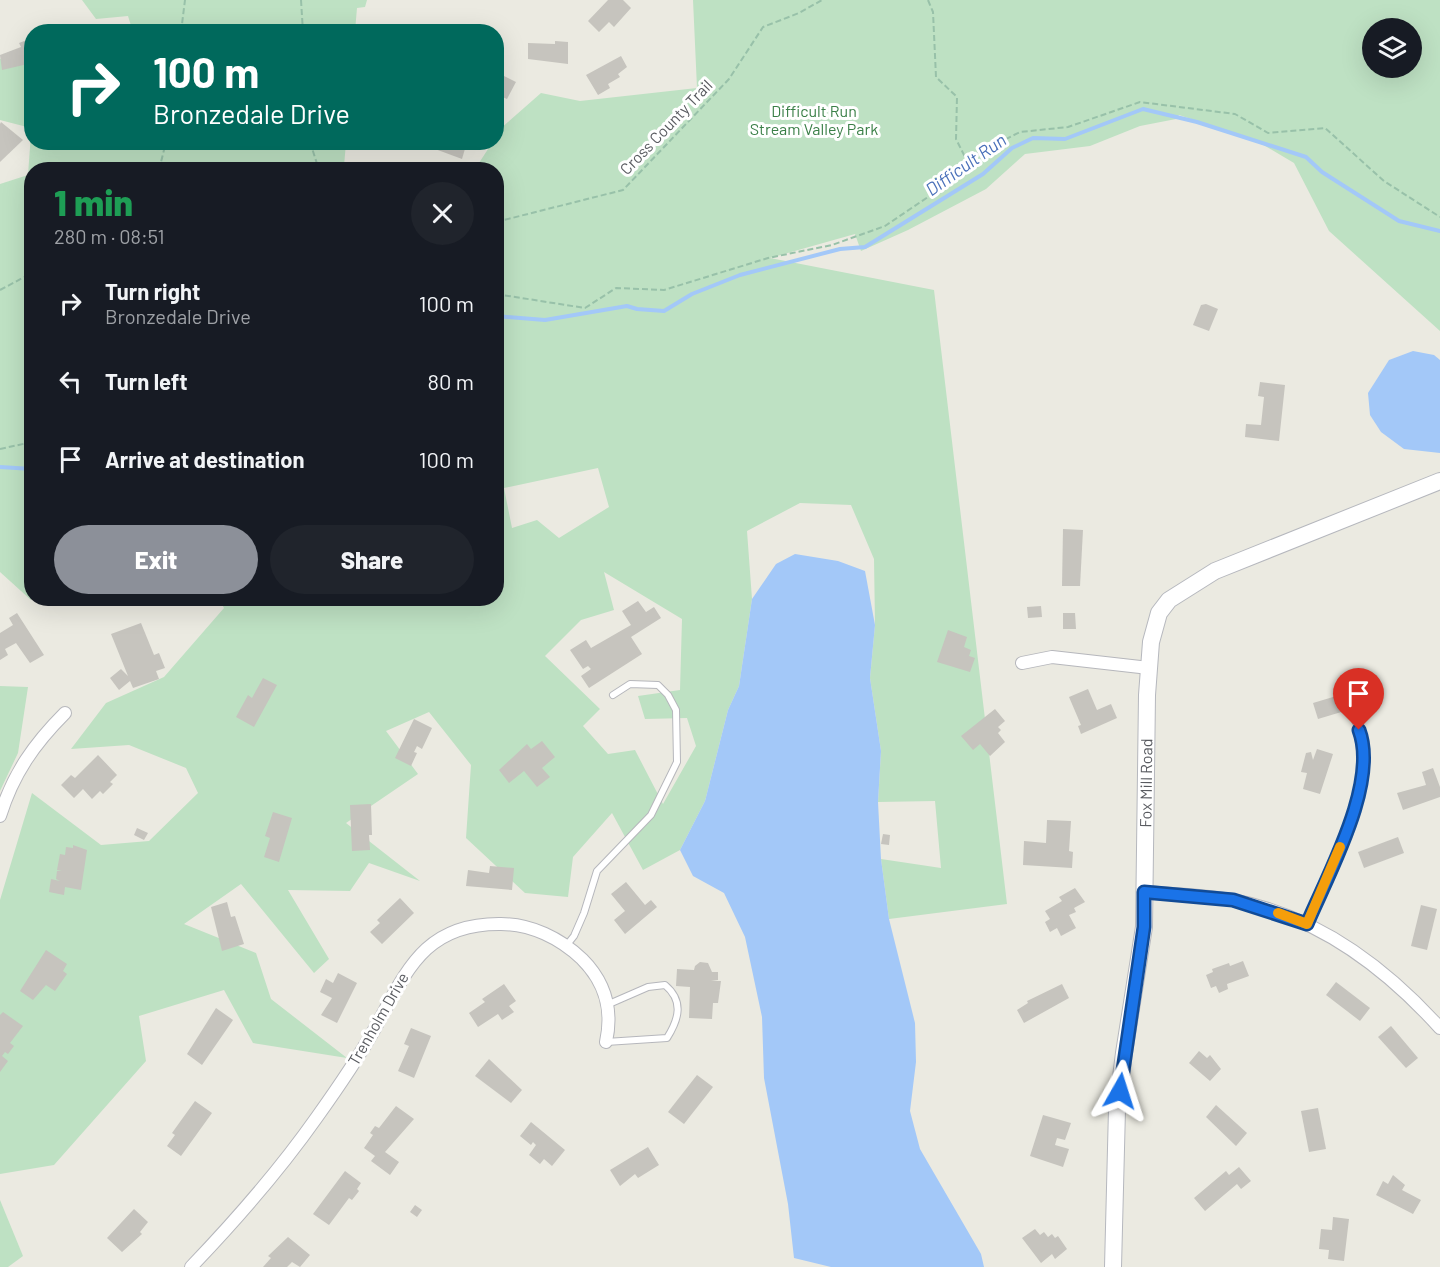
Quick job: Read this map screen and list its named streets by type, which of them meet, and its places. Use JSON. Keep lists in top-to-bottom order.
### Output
{
  "streets": {
    "main road": ["Fox Mill Road"],
    "street": ["Trenholm Drive"],
    "path": ["Cross County Trail"]
  },
  "water": ["Difficult Run"],
  "parks": ["Difficult Run Stream Valley Park"],
  "page": {
    "turn": ["100 m", "Bronzedale Drive"],
    "heading": ["1 min", "280 m · 08:51"],
    "list": [
      {
        "name": "Turn right",
        "note": "Bronzedale Drive",
        "value": "100 m"
      },
      {
        "name": "Turn left",
        "value": "80 m"
      },
      {
        "name": "Arrive at destination",
        "value": "100 m"
      }
    ],
    "buttons": ["Exit", "Share"]
  }
}
